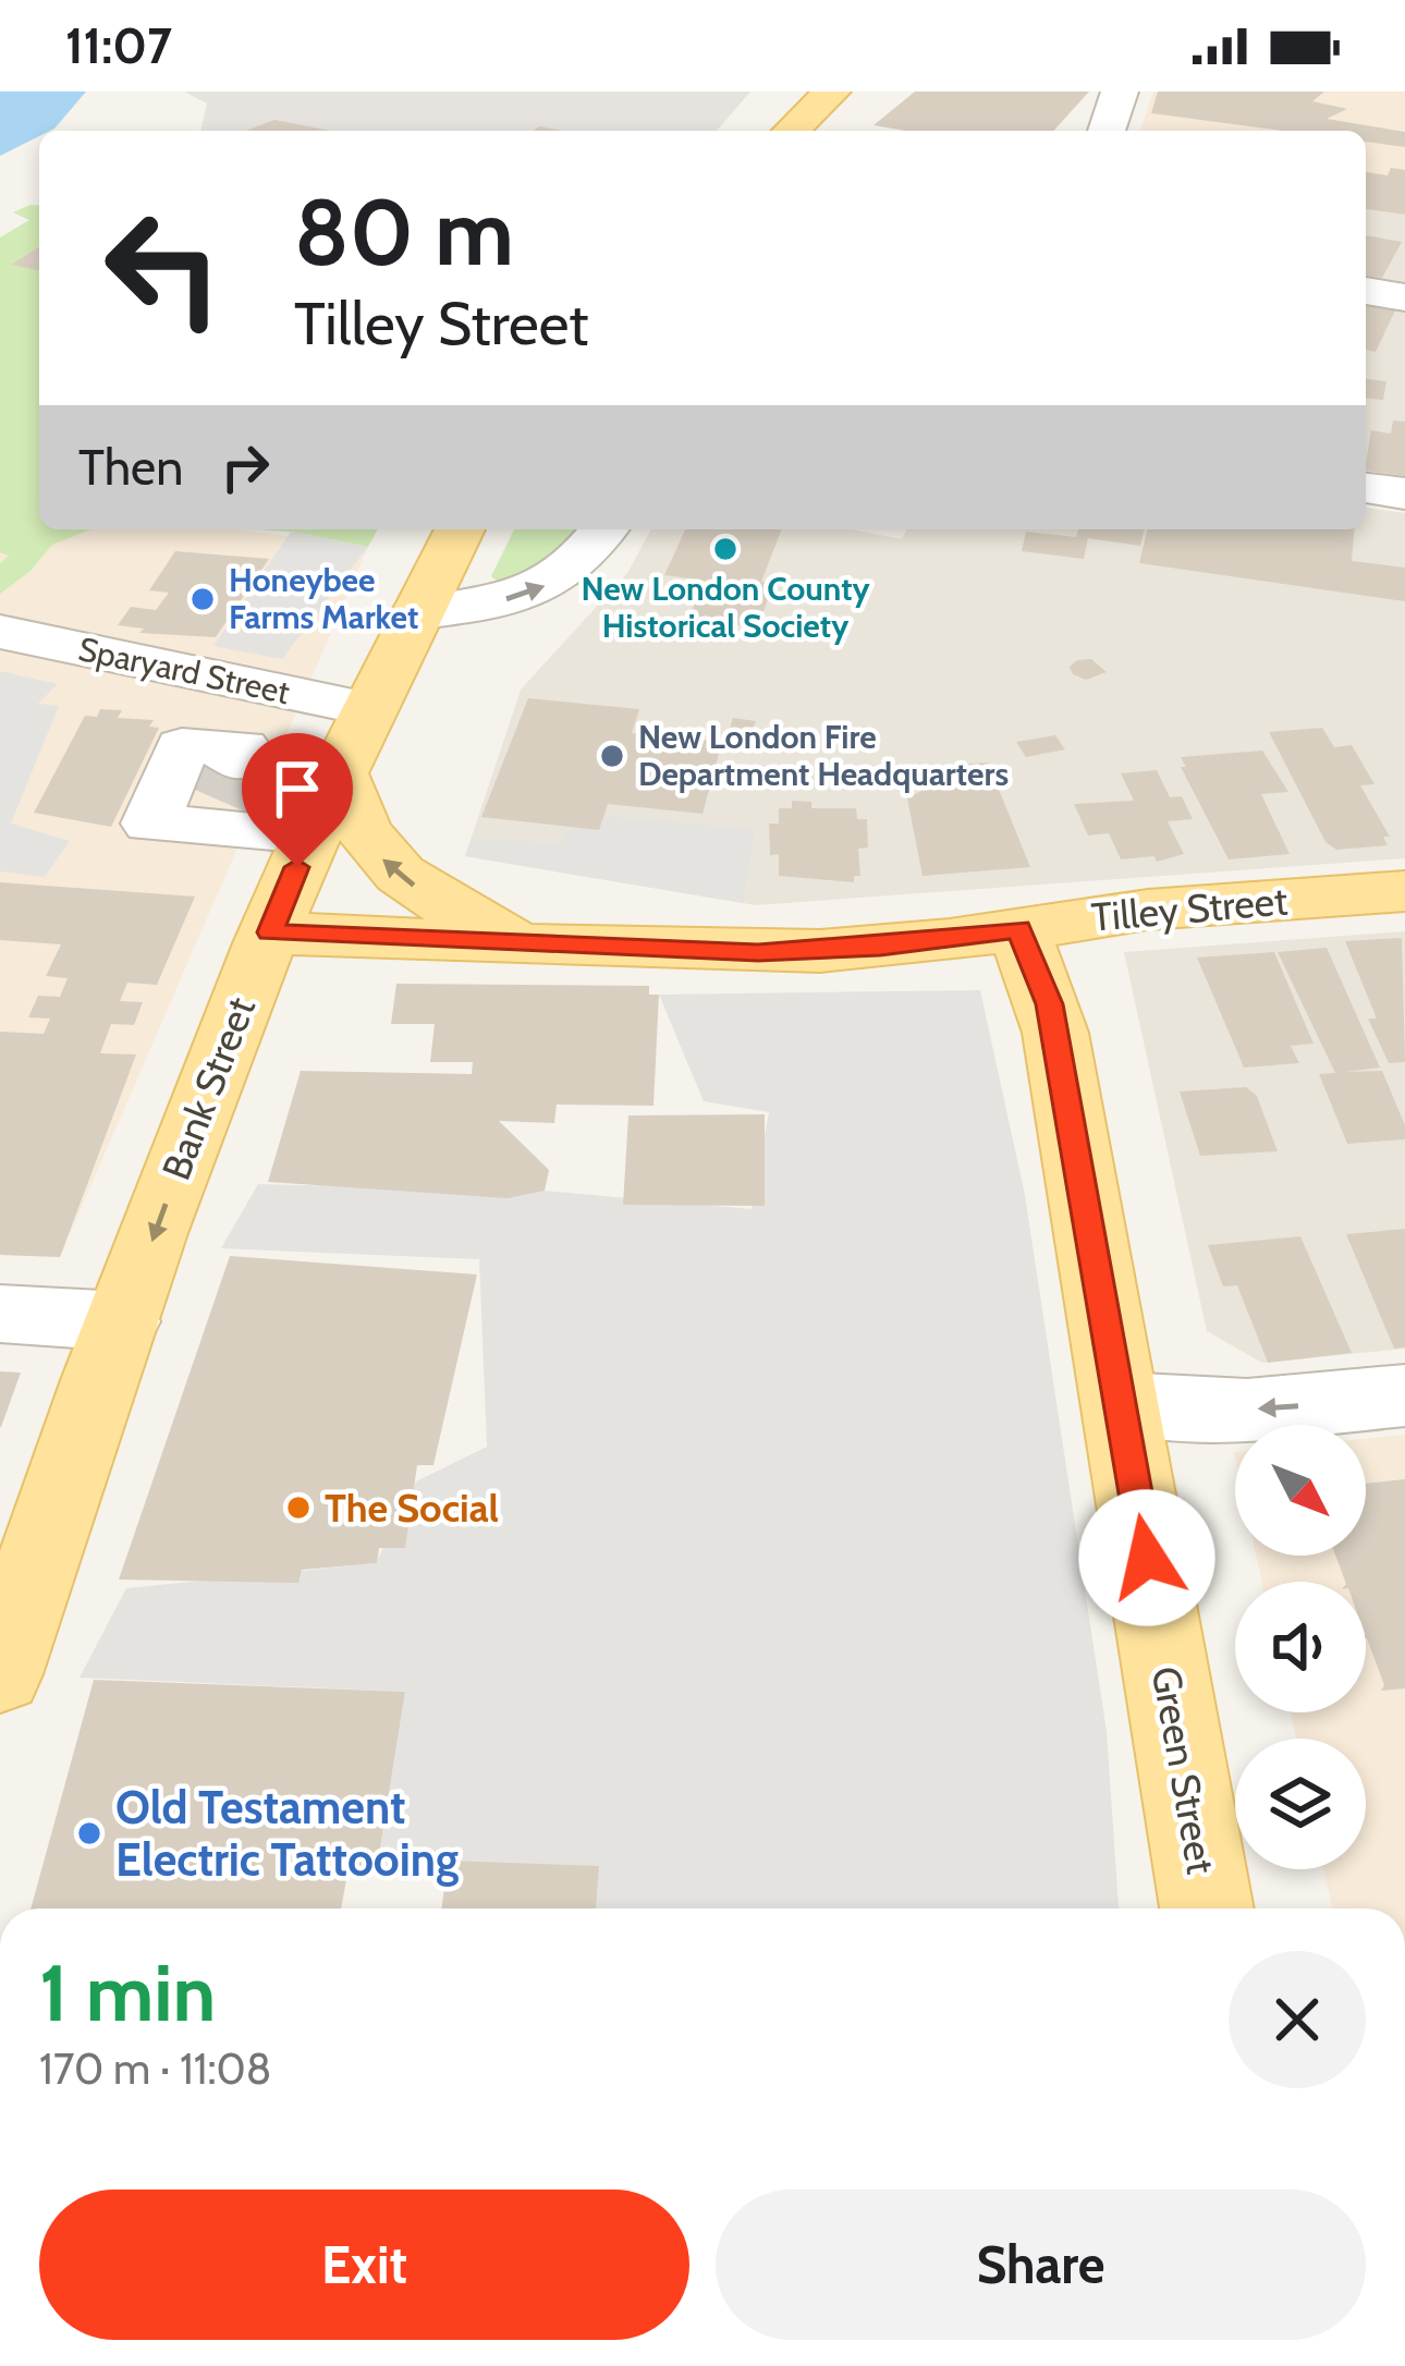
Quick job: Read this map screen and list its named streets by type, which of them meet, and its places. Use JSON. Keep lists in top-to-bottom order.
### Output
{
  "streets": {
    "main road": ["Tilley Street", "Bank Street", "Green Street"],
    "street": ["Sparyard Street"]
  },
  "crossings": [
    ["Sparyard Street", "Bank Street"],
    ["Tilley Street", "Bank Street"],
    ["Tilley Street", "Green Street"]
  ],
  "places": [
    "New London County Historical Society",
    "Honeybee Farms Market",
    "New London Fire Department Headquarters",
    "The Social",
    "Old Testament Electric Tattooing"
  ],
  "north": "bottom right",
  "page": {
    "status": "11:07",
    "turn": ["80 m", "Tilley Street"],
    "then": "Then",
    "heading": ["1 min", "170 m · 11:08"],
    "buttons": ["Exit", "Share"]
  }
}
